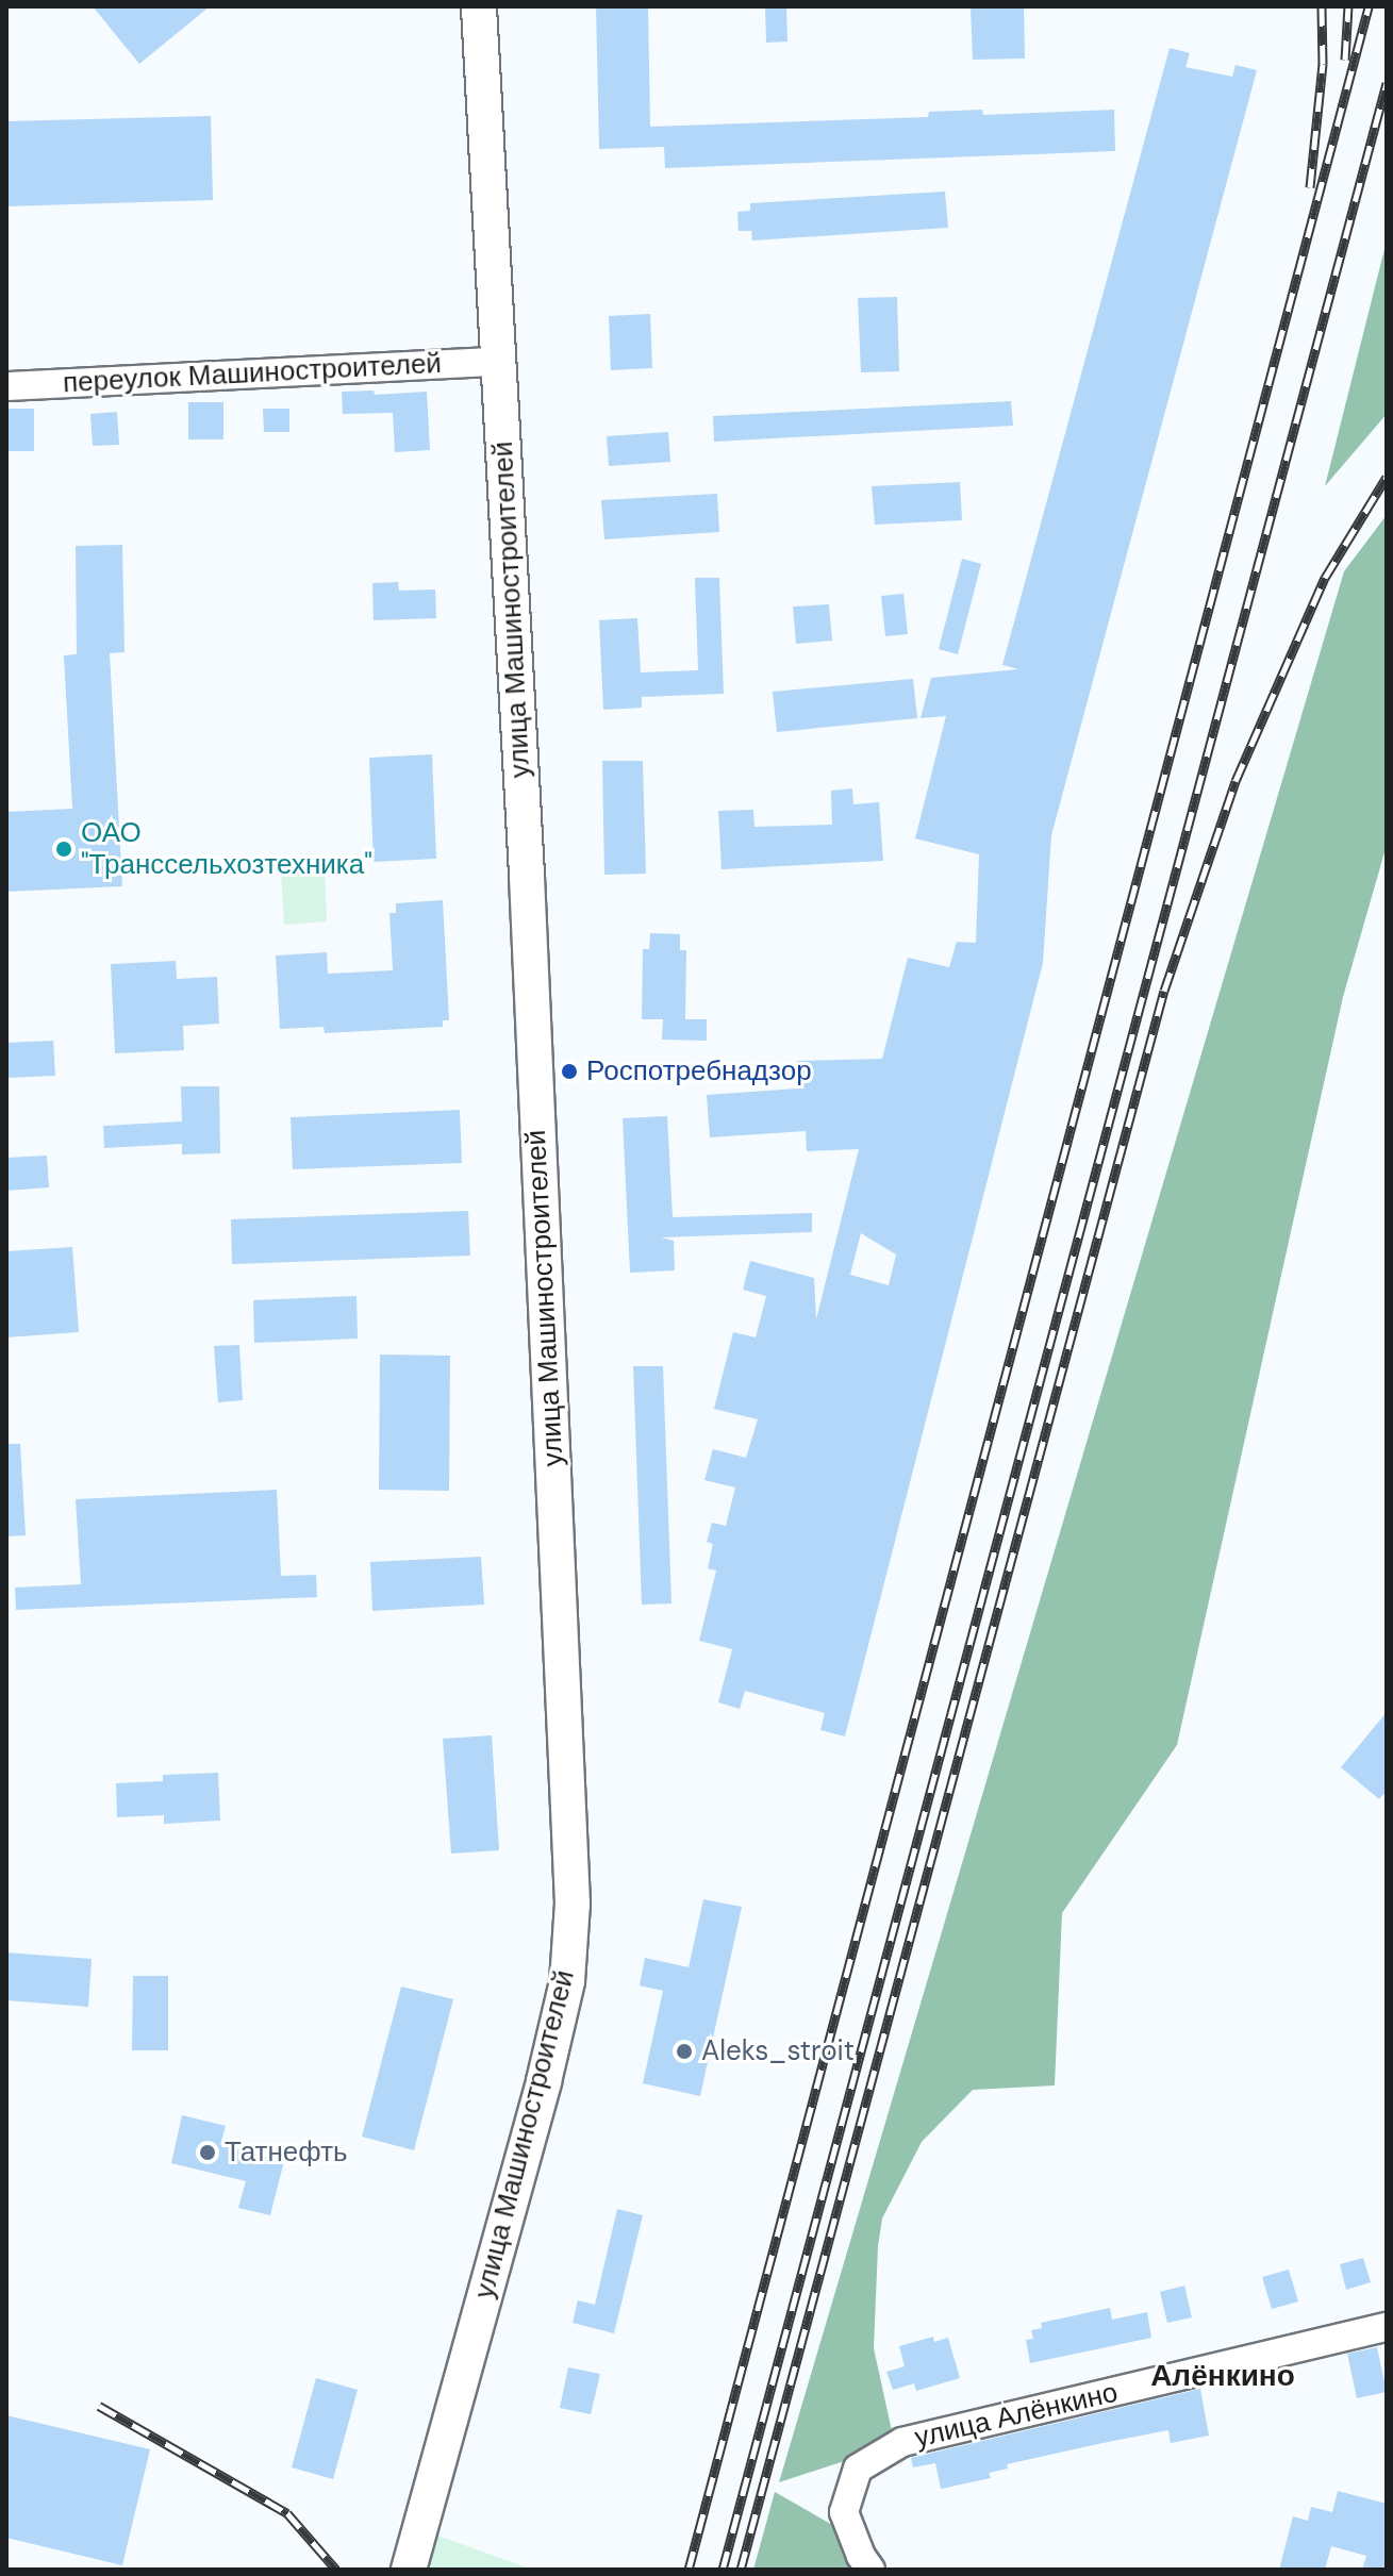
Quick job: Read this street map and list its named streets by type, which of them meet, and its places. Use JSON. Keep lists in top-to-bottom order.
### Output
{
  "streets": {
    "main road": ["улица Машиностроителей"],
    "street": ["переулок Машиностроителей", "улица Алёнкино"]
  },
  "crossings": [
    ["переулок Машиностроителей", "улица Машиностроителей"]
  ],
  "districts": ["Алёнкино"],
  "places": [
    "ОАО \"Транссельхозтехника\"",
    "Роспотребнадзор",
    "Aleks_stroit",
    "Татнефть"
  ]
}
